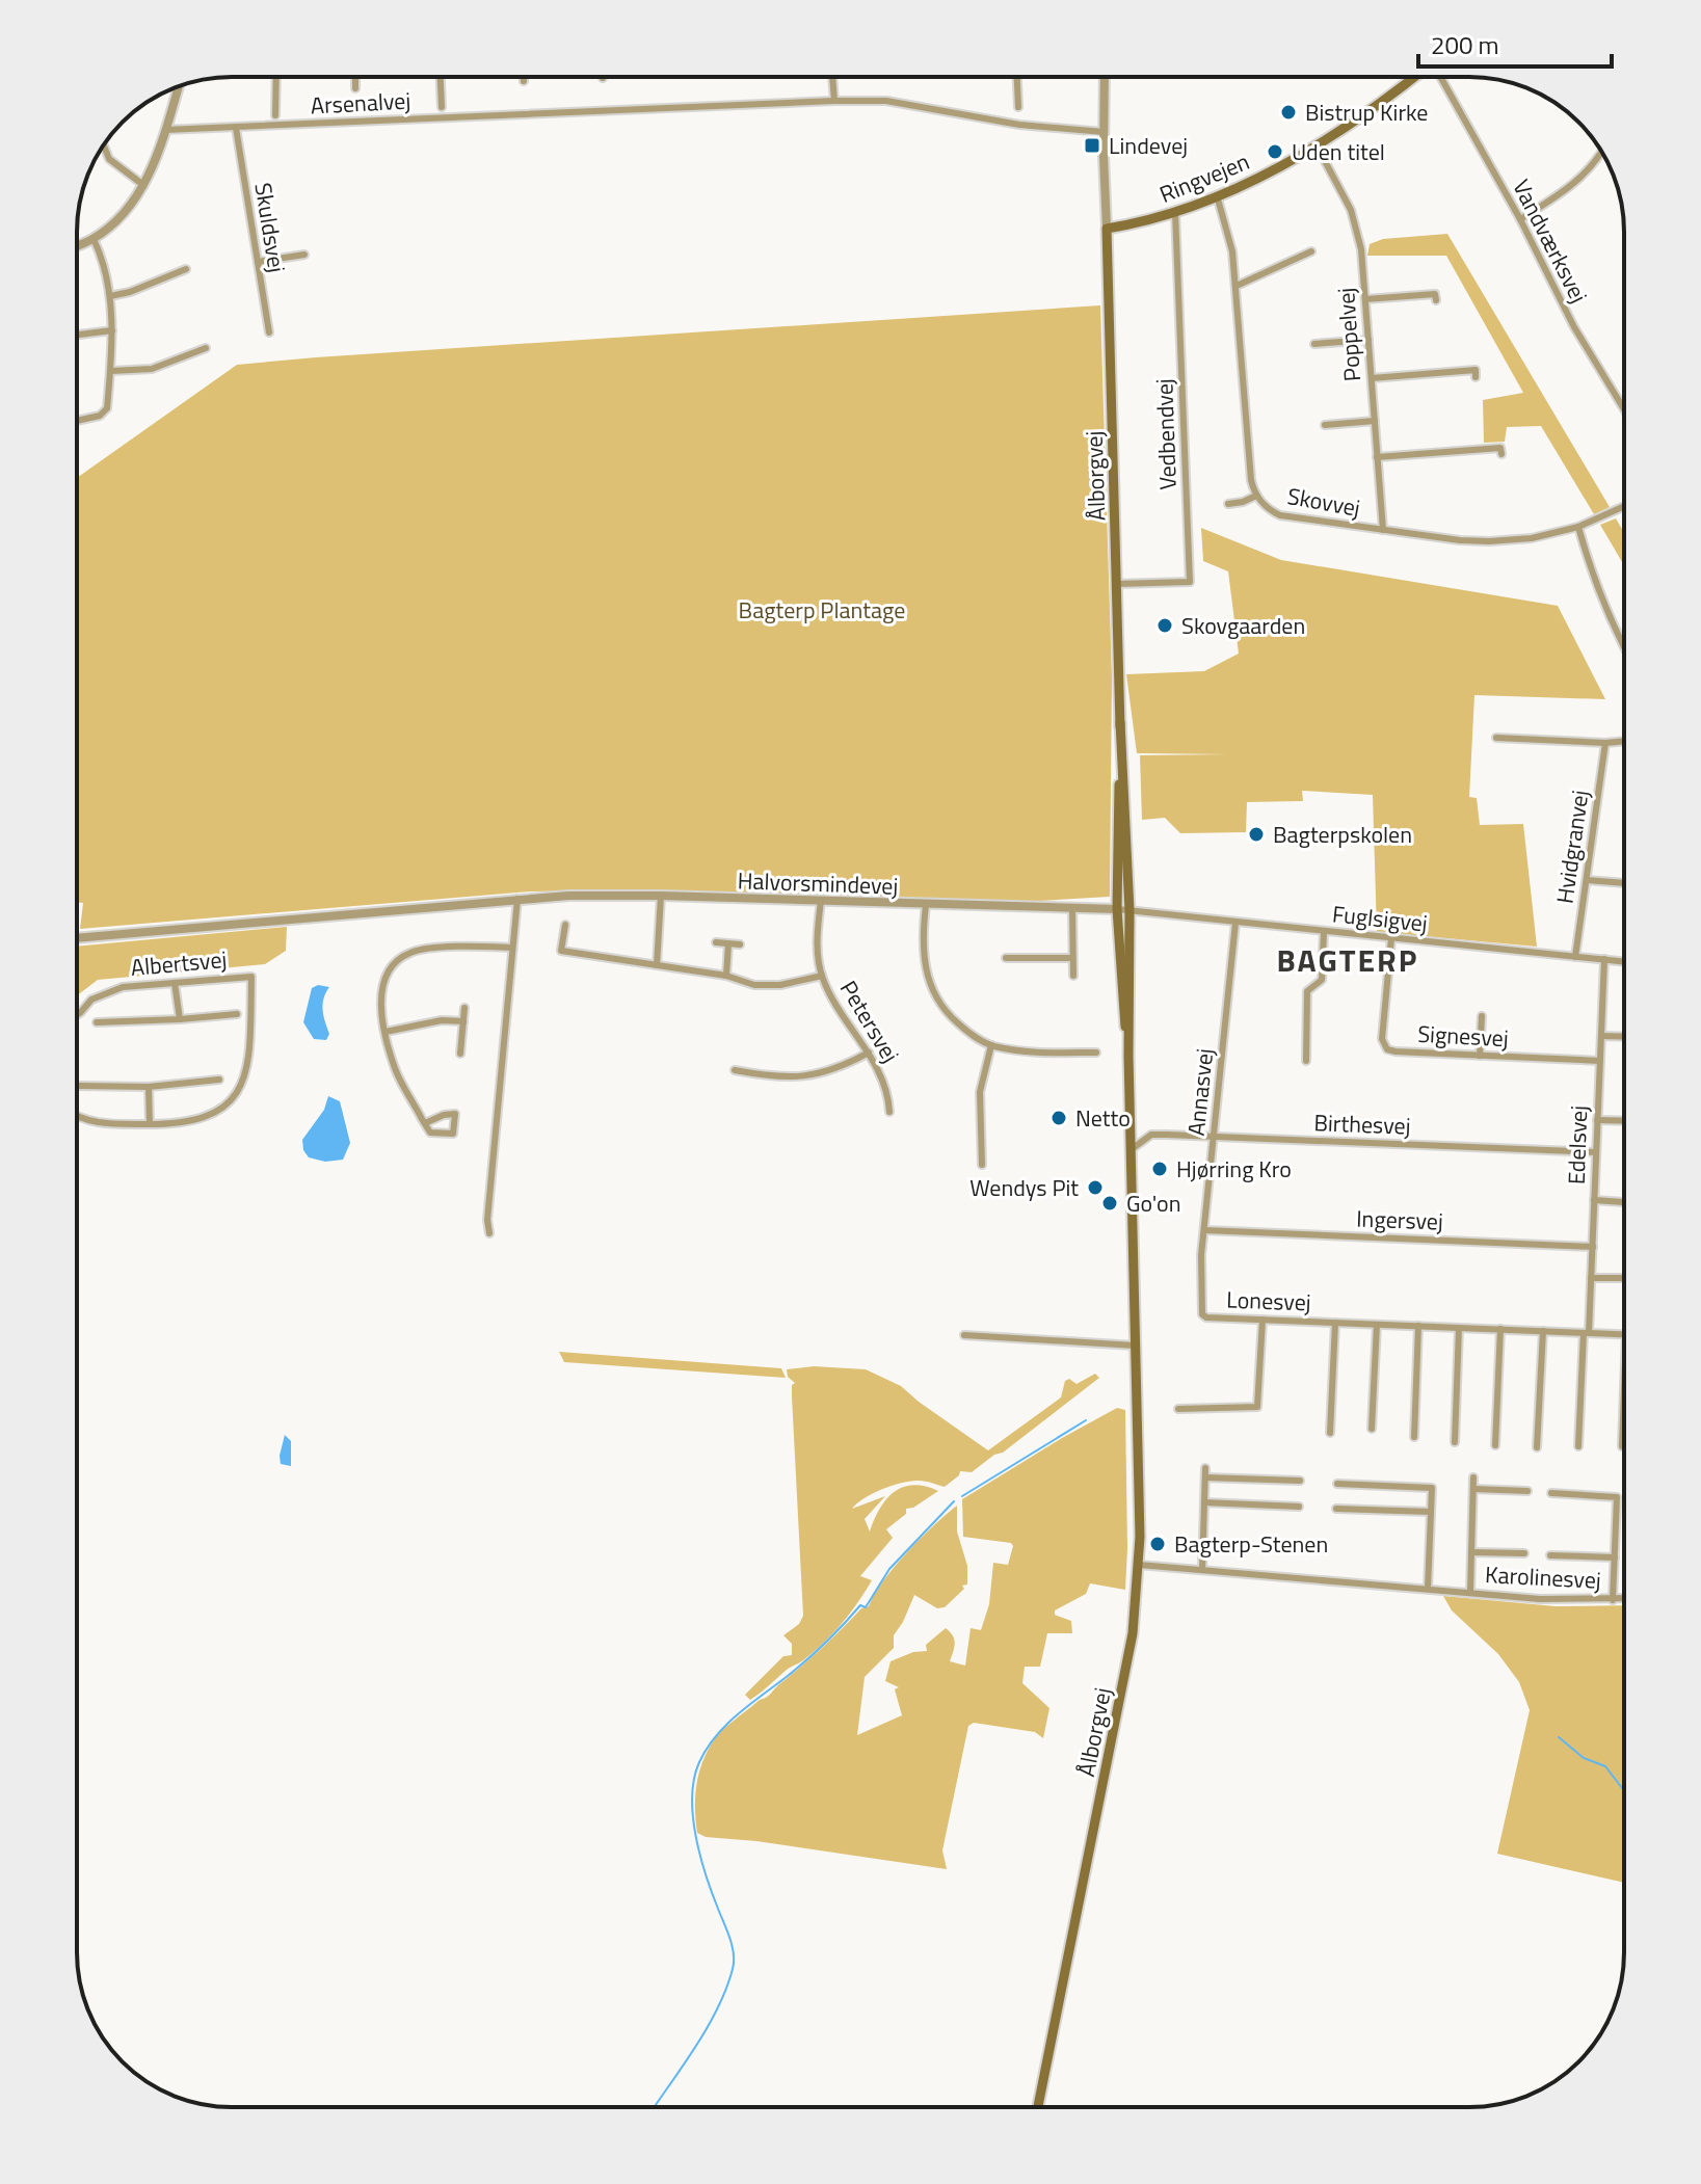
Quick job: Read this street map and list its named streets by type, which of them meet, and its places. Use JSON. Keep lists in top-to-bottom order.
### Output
{
  "streets": {
    "main road": ["Ringvejen", "Ålborgvej"],
    "street": [
      "Arsenalvej",
      "Skuldsvej",
      "Vandværksvej",
      "Poppelvej",
      "Vedbendvej",
      "Skovvej",
      "Hvidgranvej",
      "Halvorsmindevej",
      "Fuglsigvej",
      "Albertsvej",
      "Petersvej",
      "Signesvej",
      "Annasvej",
      "Birthesvej",
      "Edelsvej",
      "Ingersvej",
      "Lonesvej",
      "Karolinesvej"
    ]
  },
  "crossings": [
    ["Arsenalvej", "Skuldsvej"],
    ["Ringvejen", "Poppelvej"],
    ["Ringvejen", "Vedbendvej"],
    ["Ringvejen", "Ålborgvej"],
    ["Ringvejen", "Skovvej"],
    ["Poppelvej", "Skovvej"],
    ["Vedbendvej", "Ålborgvej"],
    ["Ålborgvej", "Halvorsmindevej"],
    ["Ålborgvej", "Fuglsigvej"],
    ["Ålborgvej", "Birthesvej"],
    ["Ålborgvej", "Karolinesvej"],
    ["Hvidgranvej", "Fuglsigvej"],
    ["Halvorsmindevej", "Fuglsigvej"],
    ["Halvorsmindevej", "Petersvej"],
    ["Fuglsigvej", "Signesvej"],
    ["Fuglsigvej", "Annasvej"],
    ["Fuglsigvej", "Edelsvej"],
    ["Signesvej", "Edelsvej"],
    ["Annasvej", "Birthesvej"],
    ["Annasvej", "Ingersvej"],
    ["Annasvej", "Lonesvej"],
    ["Birthesvej", "Edelsvej"],
    ["Edelsvej", "Ingersvej"],
    ["Edelsvej", "Lonesvej"]
  ],
  "districts": ["BAGTERP"],
  "parks": ["Bagterp Plantage"],
  "places": {
    "other": [
      "Bistrup Kirke",
      "Uden titel",
      "Skovgaarden",
      "Bagterpskolen",
      "Netto",
      "Hjørring Kro",
      "Wendys Pit",
      "Go'on",
      "Bagterp-Stenen"
    ],
    "transit": ["Lindevej"]
  },
  "scale_bar": "200 m"
}
